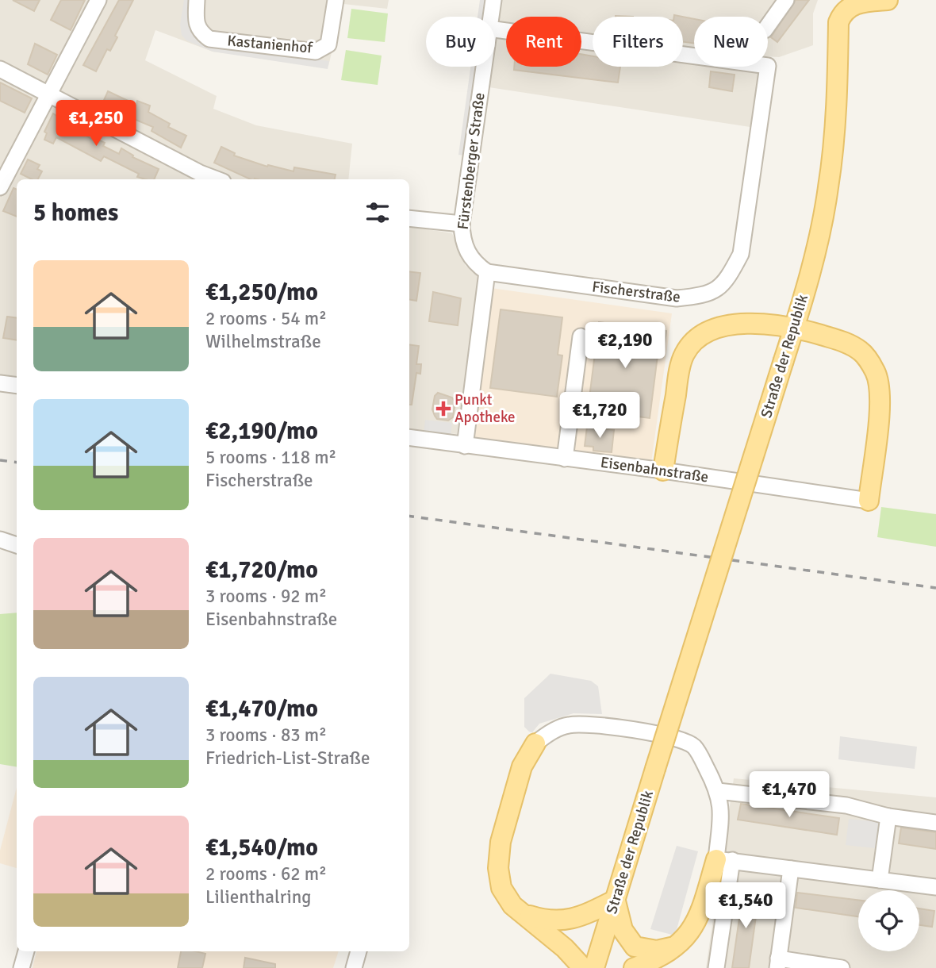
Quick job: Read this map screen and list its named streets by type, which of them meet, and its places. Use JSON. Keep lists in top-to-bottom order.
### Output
{
  "streets": {
    "main road": ["Straße der Republik"],
    "street": [
      "Kastanienhof",
      "Fürstenberger Straße",
      "Fischerstraße",
      "Eisenbahnstraße"
    ]
  },
  "crossings": [
    ["Fürstenberger Straße", "Fischerstraße"]
  ],
  "places": {
    "health": ["Punkt Apotheke"]
  },
  "page": {
    "chip": [
      "Buy",
      "Rent",
      "Filters",
      "New"
    ],
    "price": [
      "€1,250",
      "€2,190",
      "€1,720",
      "€1,470",
      "€1,540"
    ],
    "heading": "5 homes",
    "list": [
      {
        "name": "€1,250/mo",
        "note": "2 rooms · 54 m² · Wilhelmstraße"
      },
      {
        "name": "€2,190/mo",
        "note": "5 rooms · 118 m² · Fischerstraße"
      },
      {
        "name": "€1,720/mo",
        "note": "3 rooms · 92 m² · Eisenbahnstraße"
      },
      {
        "name": "€1,470/mo",
        "note": "3 rooms · 83 m² · Friedrich-List-Straße"
      },
      {
        "name": "€1,540/mo",
        "note": "2 rooms · 62 m² · Lilienthalring"
      }
    ]
  }
}
